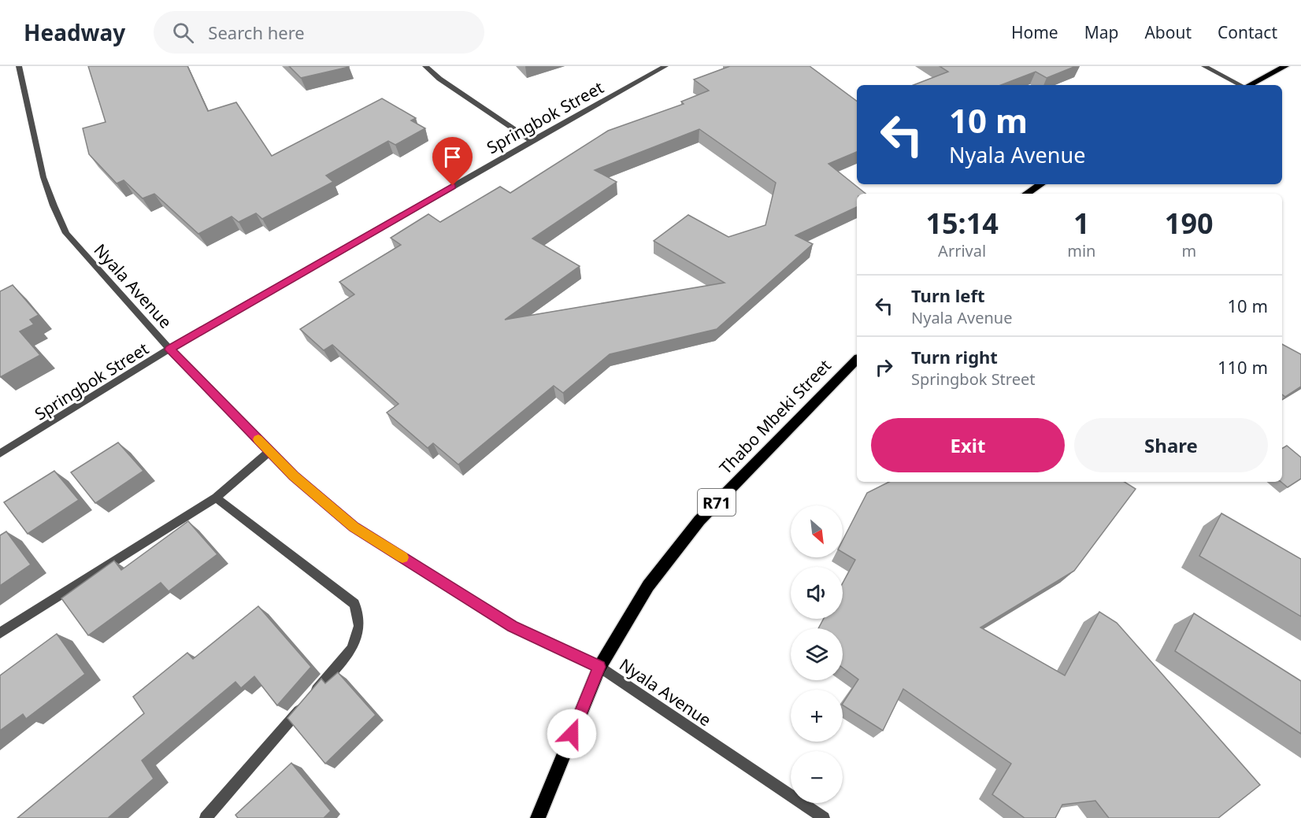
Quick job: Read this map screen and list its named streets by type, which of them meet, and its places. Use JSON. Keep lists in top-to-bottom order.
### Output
{
  "streets": {
    "main road": ["Thabo Mbeki Street", "R71"],
    "street": ["Springbok Street", "Nyala Avenue"]
  },
  "crossings": [
    ["Springbok Street", "Nyala Avenue"],
    ["Nyala Avenue", "Thabo Mbeki Street"]
  ],
  "north": "bottom right",
  "page": {
    "header": "Headway",
    "search": "Search here",
    "nav": [
      "Home",
      "Map",
      "About",
      "Contact"
    ],
    "turn": ["10 m", "Nyala Avenue"],
    "eta": [
      "15:14",
      "Arrival",
      "1",
      "min",
      "190",
      "m"
    ],
    "list": [
      {
        "name": "Turn left",
        "note": "Nyala Avenue",
        "value": "10 m"
      },
      {
        "name": "Turn right",
        "note": "Springbok Street",
        "value": "110 m"
      }
    ],
    "buttons": ["Exit", "Share"],
    "map_buttons": ["+", "−"]
  }
}
